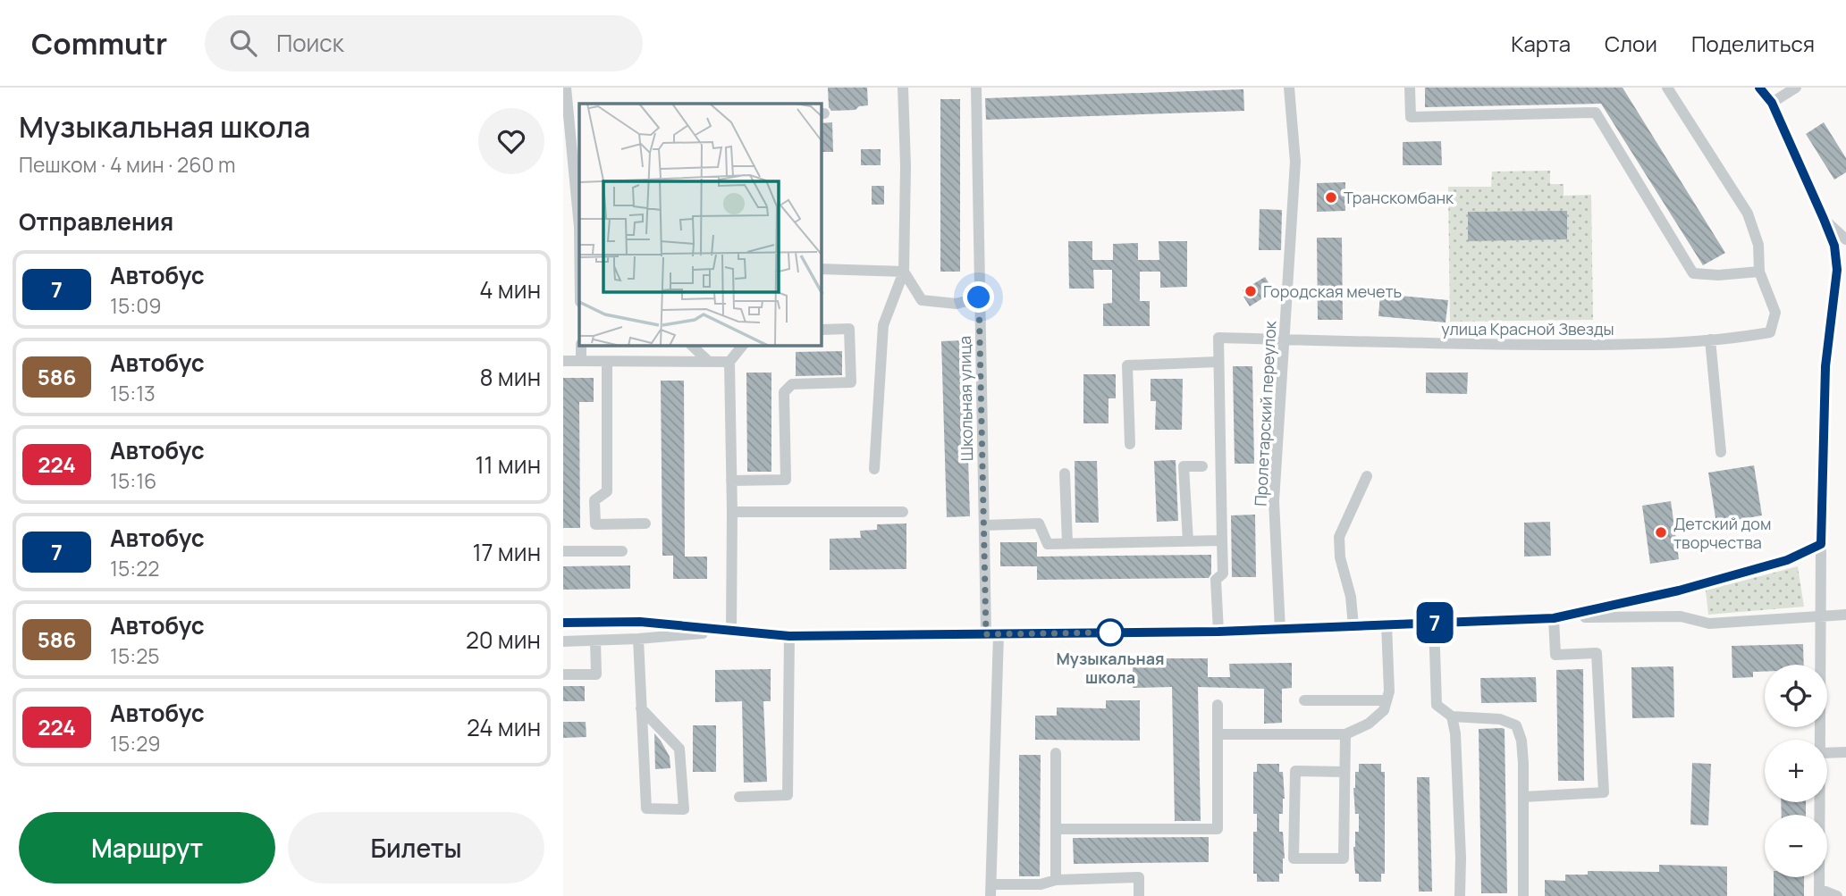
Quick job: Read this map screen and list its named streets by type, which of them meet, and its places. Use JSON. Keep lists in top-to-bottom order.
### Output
{
  "streets": {
    "street": ["улица Красной Звезды", "Школьная улица", "Пролетарский переулок"]
  },
  "crossings": [
    ["улица Красной Звезды", "Пролетарский переулок"]
  ],
  "places": [
    "Транскомбанк",
    "Городская мечеть",
    "Детский дом творчества",
    "Музыкальная школа"
  ],
  "lines": ["bus line 7"],
  "page": {
    "header": "Commutr",
    "search": "Поиск",
    "nav": ["Карта", "Слои", "Поделиться"],
    "heading": [
      ["Музыкальная школа", "Пешком · 4 мин · 260 m"],
      "Отправления"
    ],
    "on_map": "7",
    "list": [
      {
        "mark": "7",
        "name": "Автобус",
        "note": "15:09",
        "value": "4 мин"
      },
      {
        "mark": "586",
        "name": "Автобус",
        "note": "15:13",
        "value": "8 мин"
      },
      {
        "mark": "224",
        "name": "Автобус",
        "note": "15:16",
        "value": "11 мин"
      },
      {
        "mark": "7",
        "name": "Автобус",
        "note": "15:22",
        "value": "17 мин"
      },
      {
        "mark": "586",
        "name": "Автобус",
        "note": "15:25",
        "value": "20 мин"
      },
      {
        "mark": "224",
        "name": "Автобус",
        "note": "15:29",
        "value": "24 мин"
      }
    ],
    "map_buttons": ["+", "−"],
    "buttons": ["Маршрут", "Билеты"]
  }
}
